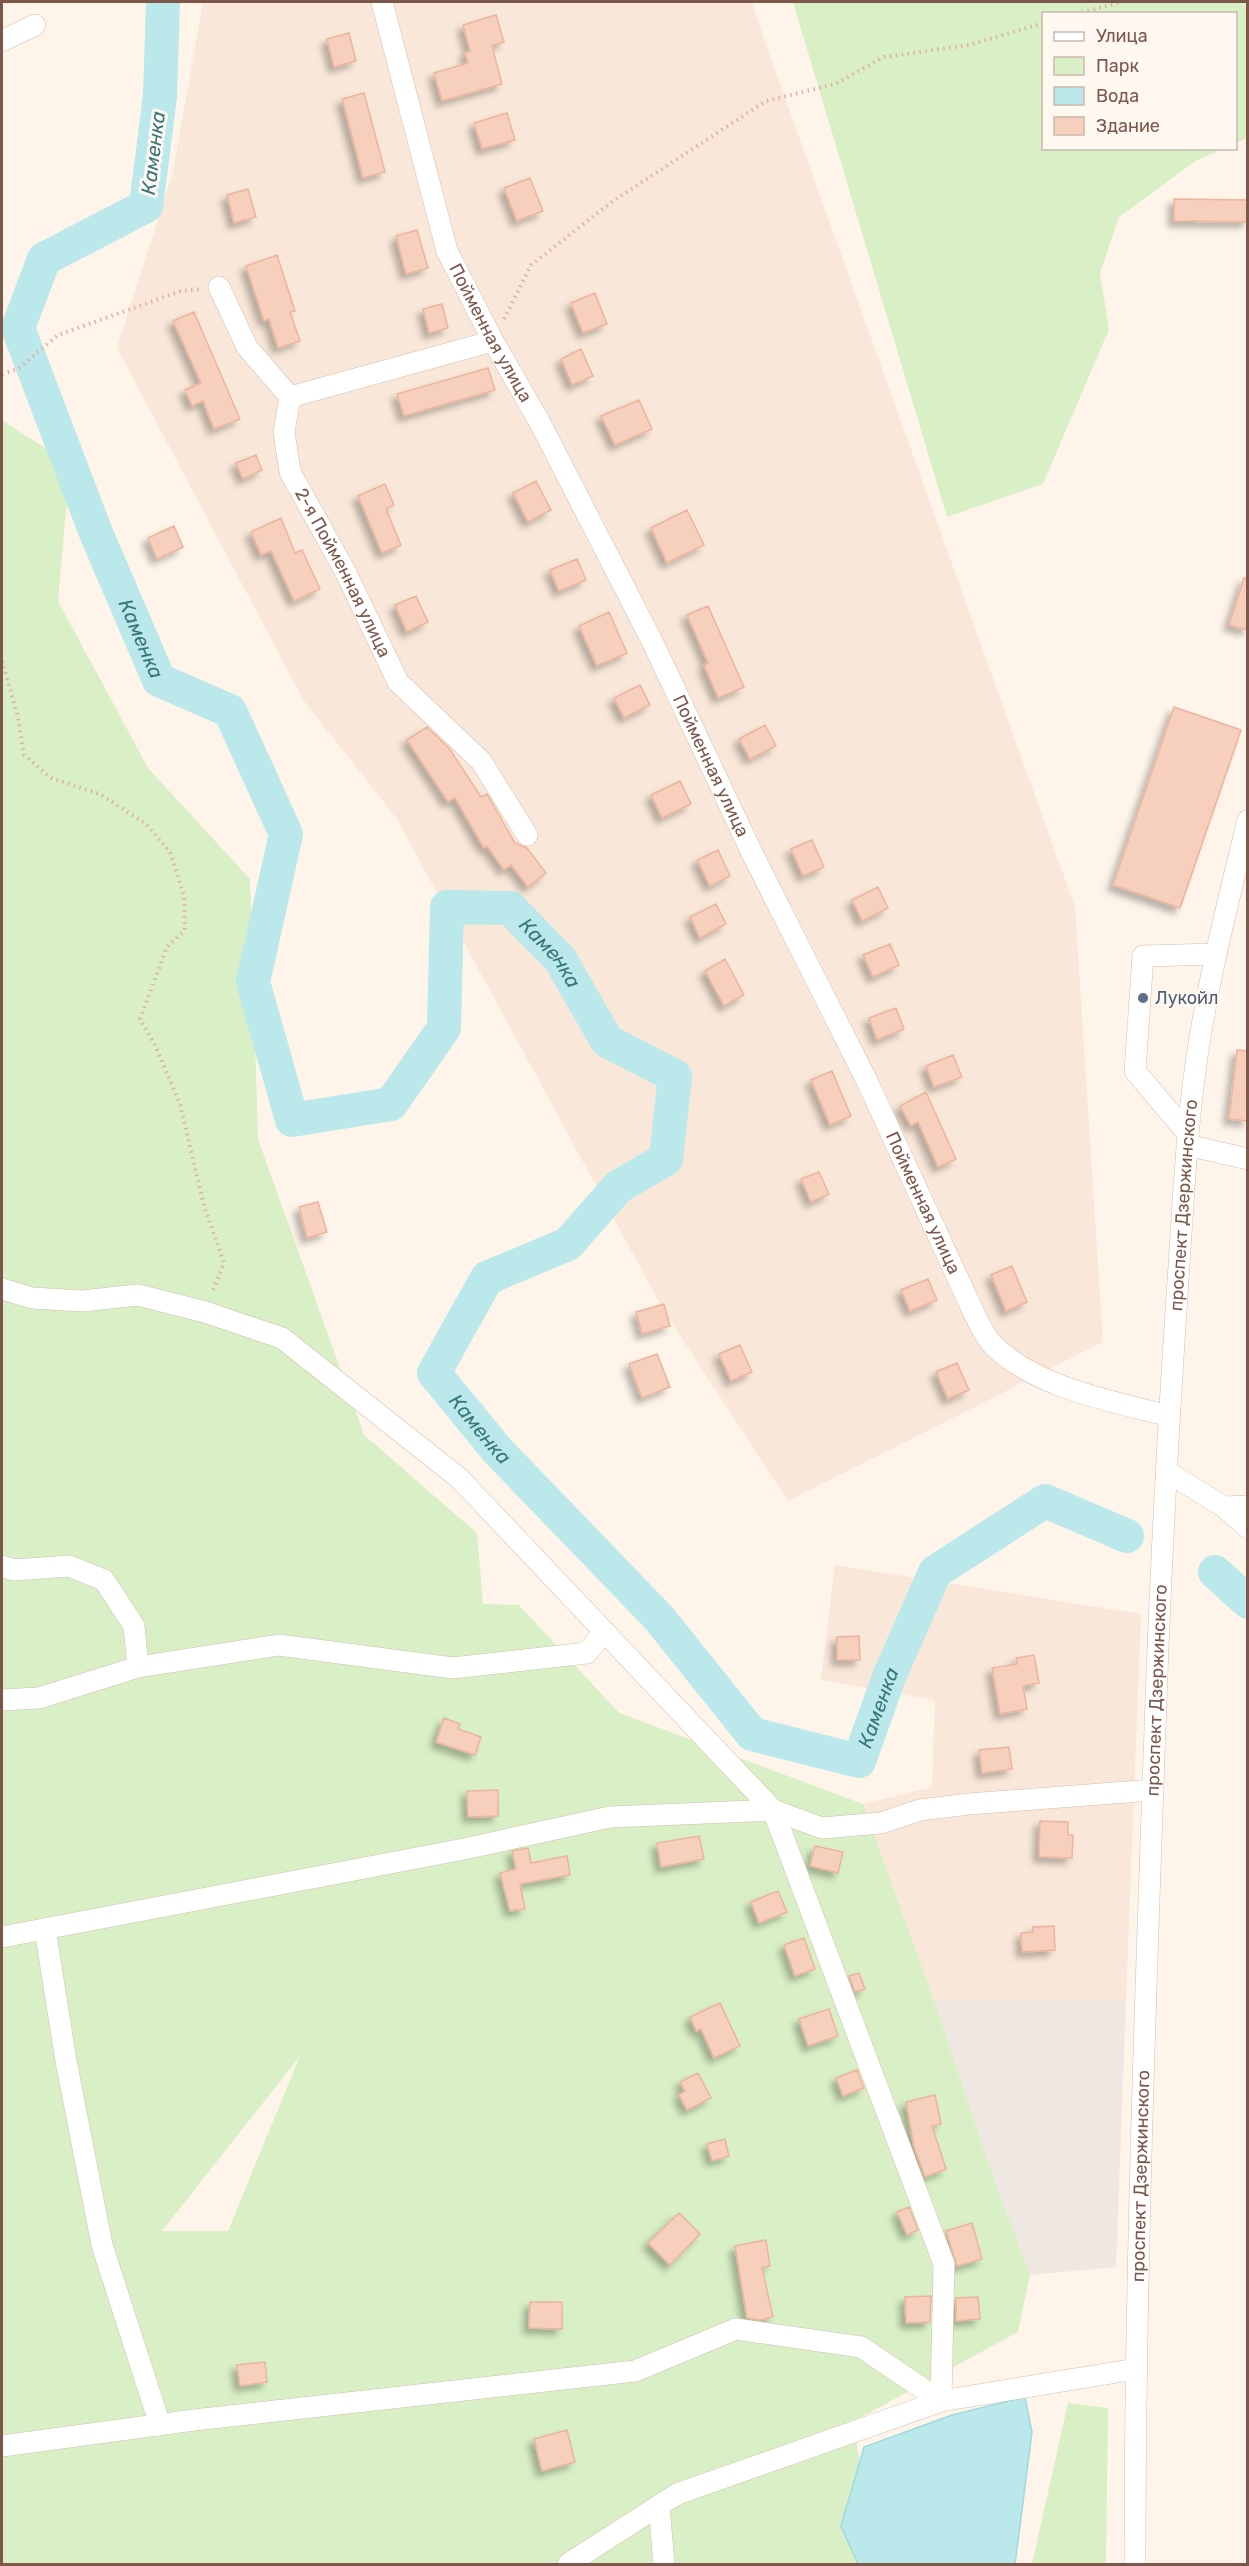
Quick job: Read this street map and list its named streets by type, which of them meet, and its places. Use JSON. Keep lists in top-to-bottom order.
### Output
{
  "streets": {
    "street": ["Пойменная улица", "2-я Пойменная улица", "проспект Дзержинского"]
  },
  "crossings": [
    ["Пойменная улица", "проспект Дзержинского"]
  ],
  "water": ["Каменка"],
  "places": ["Лукойл"],
  "legend": [
    "Улица",
    "Парк",
    "Вода",
    "Здание"
  ]
}
